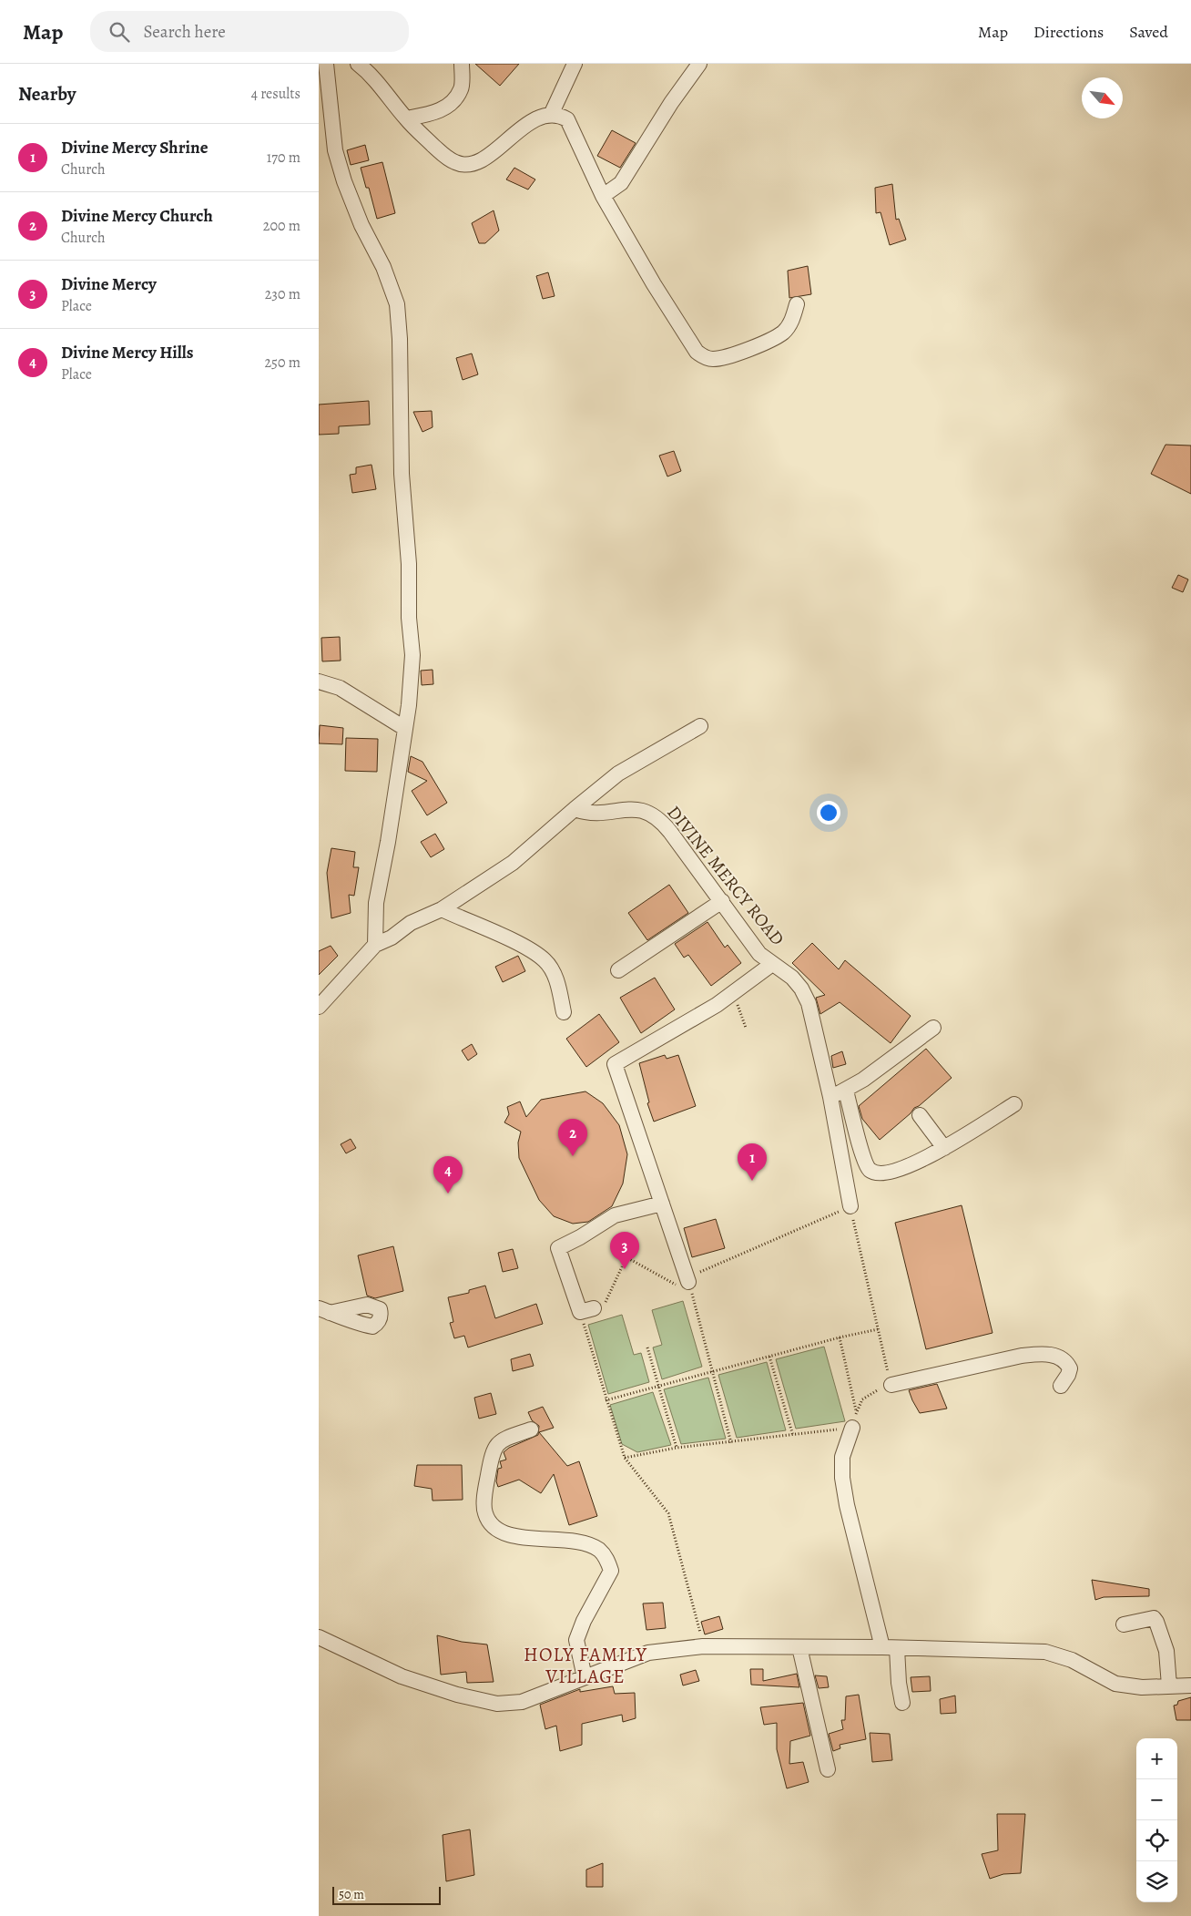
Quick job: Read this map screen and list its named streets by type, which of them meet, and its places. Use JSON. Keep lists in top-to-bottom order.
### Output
{
  "streets": {
    "street": ["DIVINE MERCY ROAD"]
  },
  "districts": ["HOLY FAMILY VILLAGE"],
  "scale_bar": "50 m",
  "north": "bottom right",
  "page": {
    "header": "Map",
    "search": "Search here",
    "nav": ["Map", "Directions", "Saved"],
    "heading": ["Nearby", "4 results"],
    "list": [
      {
        "mark": "1",
        "name": "Divine Mercy Shrine",
        "note": "Church",
        "value": "170 m"
      },
      {
        "mark": "2",
        "name": "Divine Mercy Church",
        "note": "Church",
        "value": "200 m"
      },
      {
        "mark": "3",
        "name": "Divine Mercy",
        "note": "Place",
        "value": "230 m"
      },
      {
        "mark": "4",
        "name": "Divine Mercy Hills",
        "note": "Place",
        "value": "250 m"
      }
    ],
    "pins": [
      "2",
      "1",
      "4",
      "3"
    ],
    "map_buttons": ["+", "−"],
    "scale": "50 m"
  }
}
